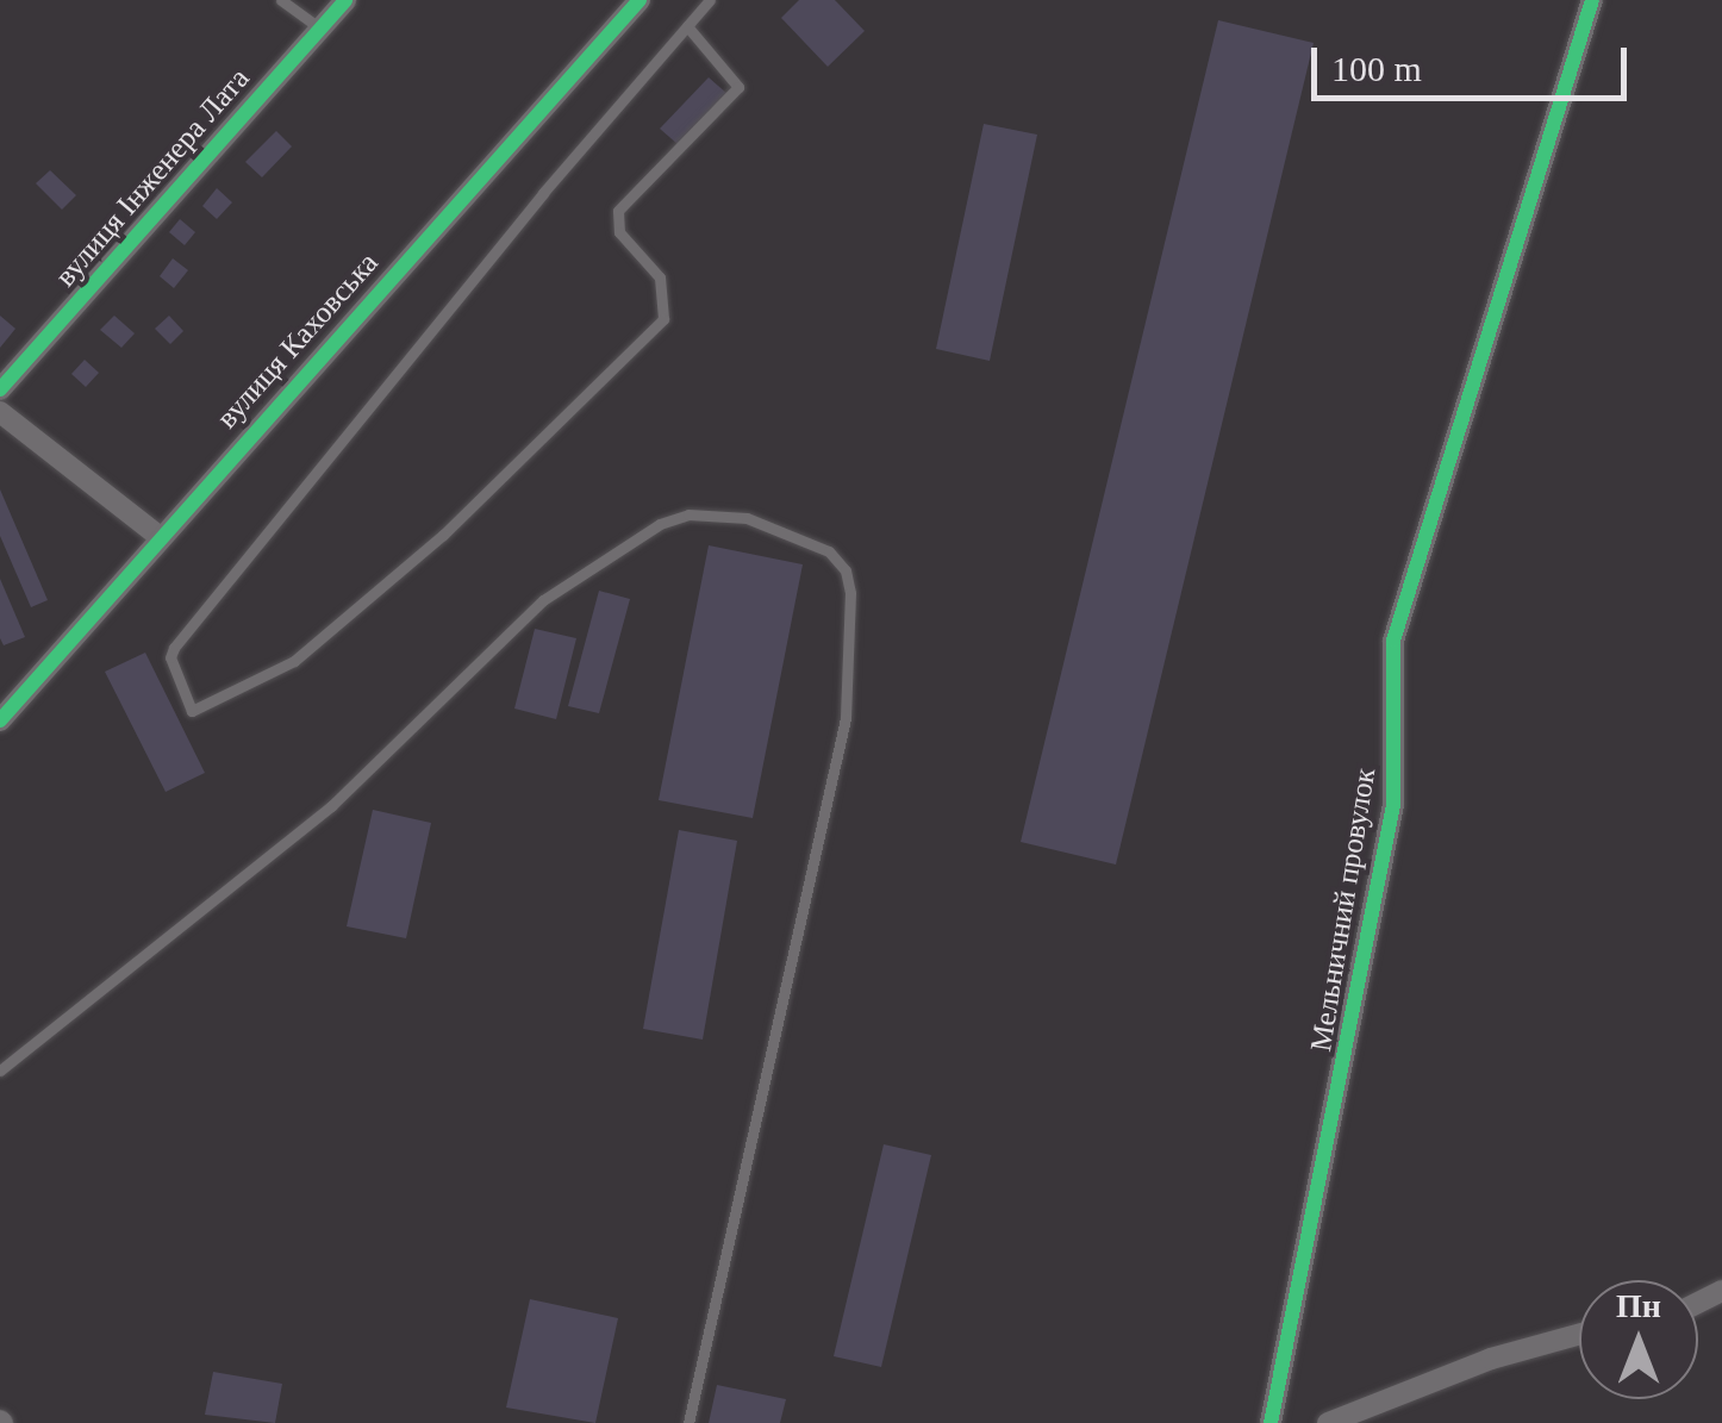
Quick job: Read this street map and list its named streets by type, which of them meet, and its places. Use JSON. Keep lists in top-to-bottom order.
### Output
{
  "streets": {
    "street": ["вулиця Інженера Лата", "вулиця Каховська", "Мельничний провулок"]
  },
  "scale_bar": "100 m",
  "north": "top"
}
